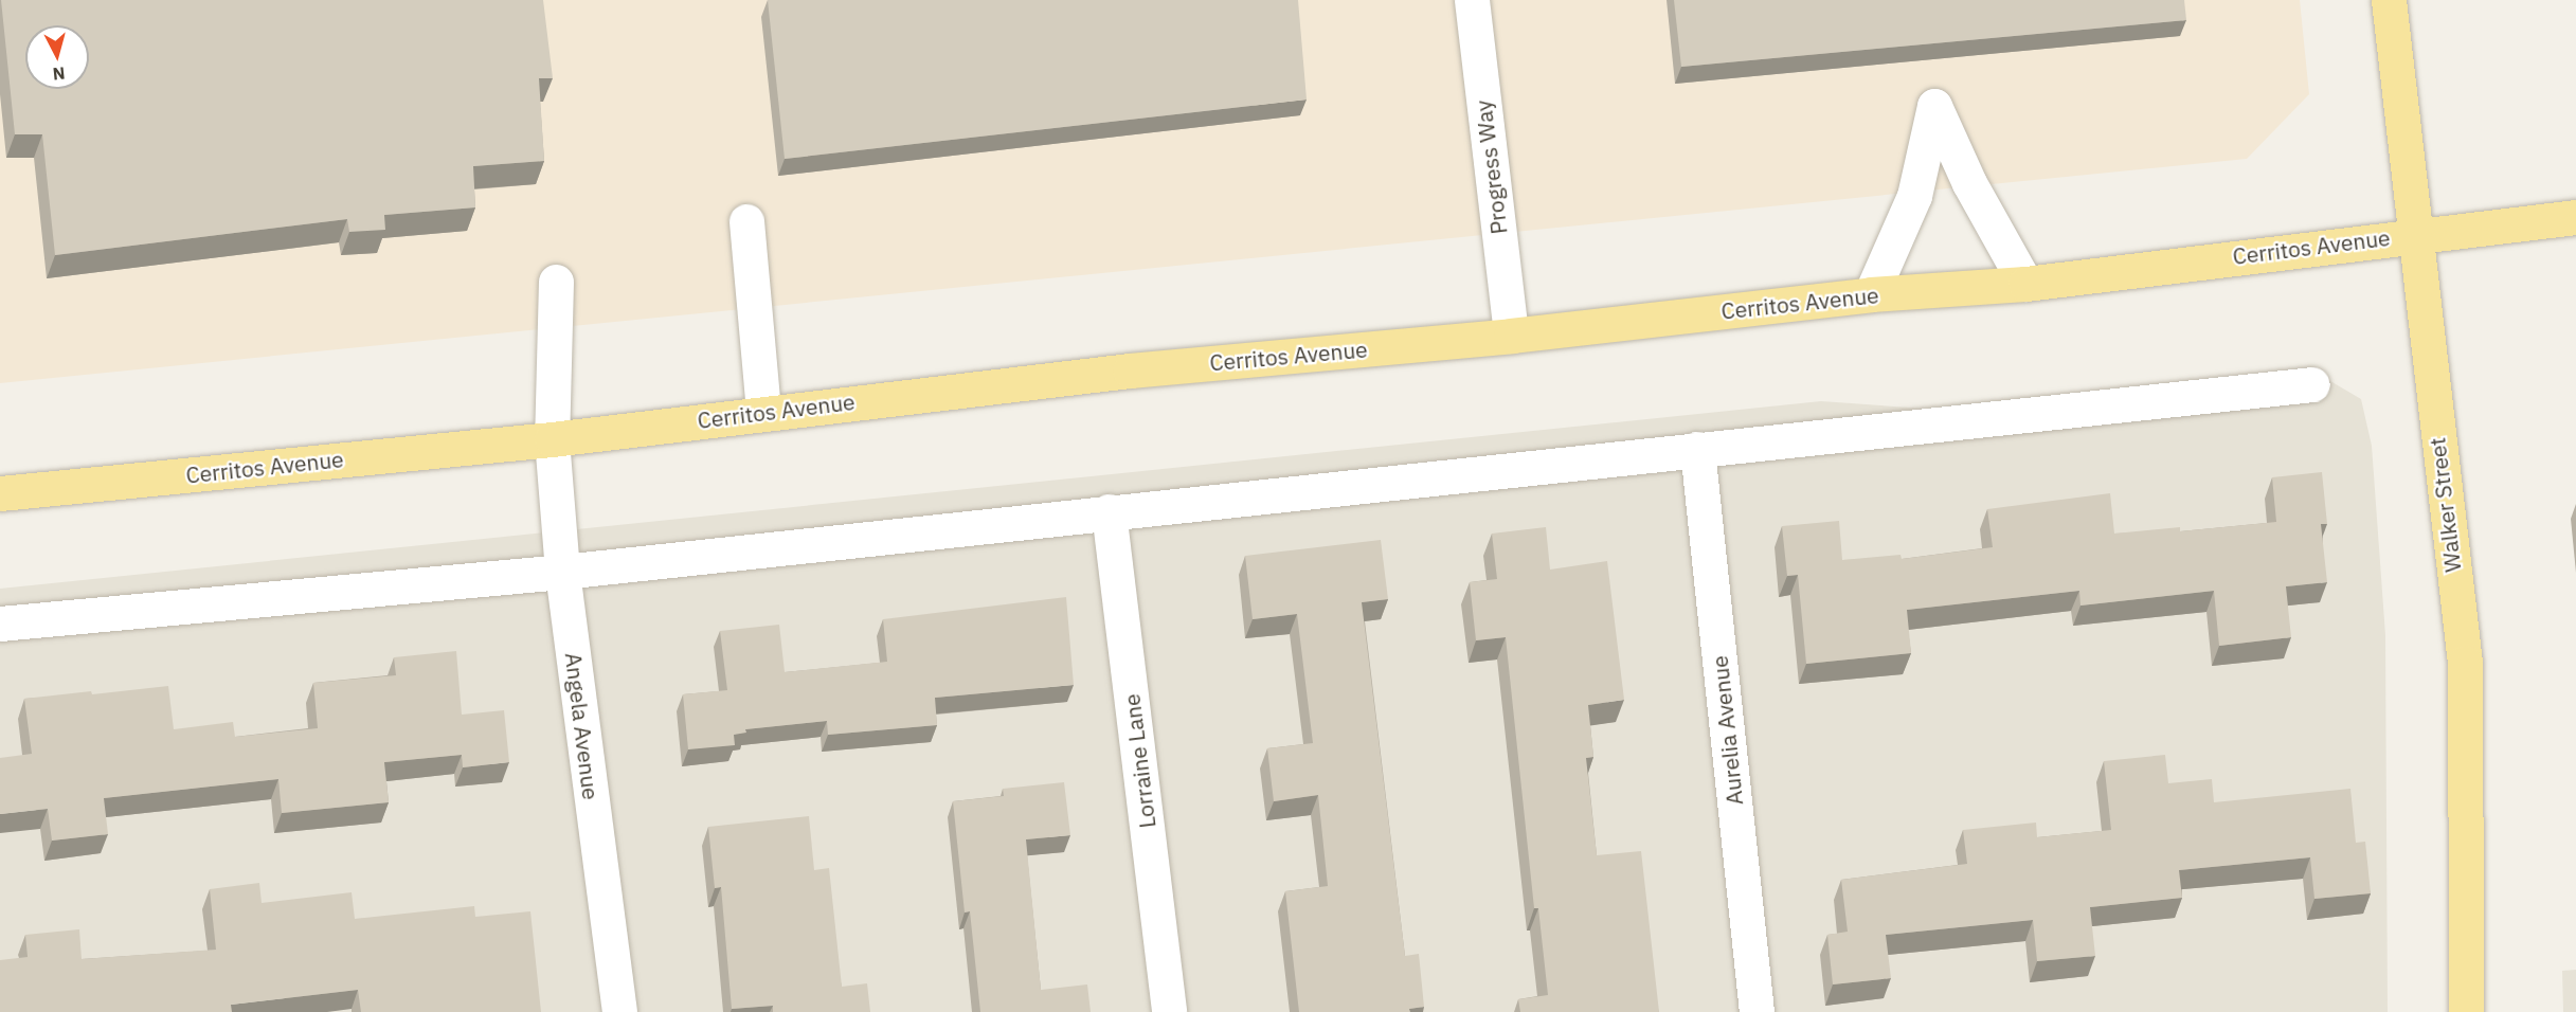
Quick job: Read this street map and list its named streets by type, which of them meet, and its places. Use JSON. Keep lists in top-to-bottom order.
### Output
{
  "streets": {
    "main road": ["Cerritos Avenue", "Walker Street"],
    "street": [
      "Progress Way",
      "Angela Avenue",
      "Aurelia Avenue",
      "Lorraine Lane"
    ]
  },
  "crossings": [
    ["Progress Way", "Cerritos Avenue"],
    ["Cerritos Avenue", "Walker Street"],
    ["Cerritos Avenue", "Angela Avenue"]
  ],
  "north": "bottom"
}
